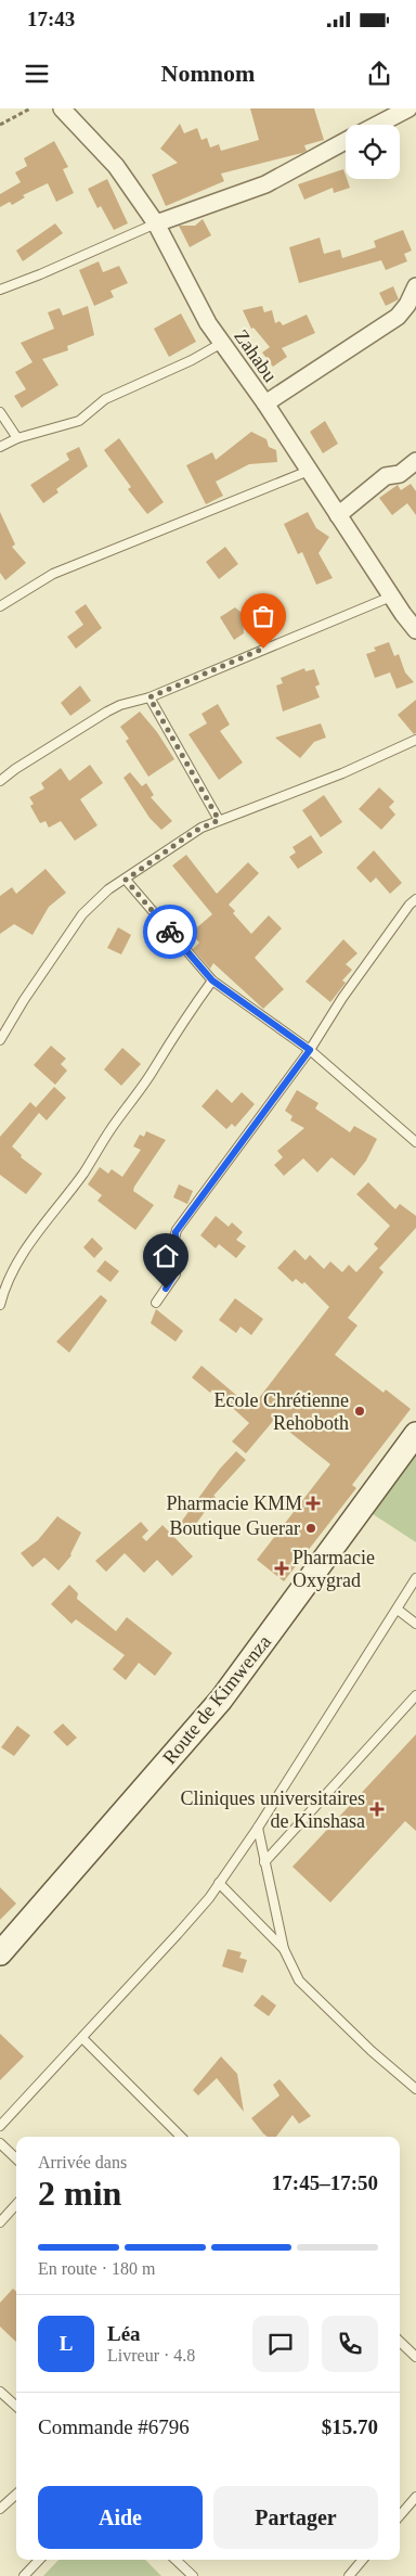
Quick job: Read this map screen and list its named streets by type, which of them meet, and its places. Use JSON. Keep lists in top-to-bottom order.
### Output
{
  "streets": {
    "street": ["Zahabu", "Route de Kimwenza"]
  },
  "places": {
    "other": ["Ecole Chrétienne Rehoboth", "Boutique Guerar"],
    "health": ["Pharmacie KMM", "Pharmacie Oxygrad", "Cliniques universitaires de Kinshasa"]
  },
  "page": {
    "status": "17:43",
    "header": "Nomnom",
    "heading": ["2 min", "Arrivée dans", "17:45–17:50"],
    "panel": [
      "Léa",
      "Livreur · 4.8",
      "Commande #6796",
      "$15.70"
    ],
    "bar": "En route · 180 m",
    "round": "L",
    "buttons": ["Aide", "Partager"]
  }
}
